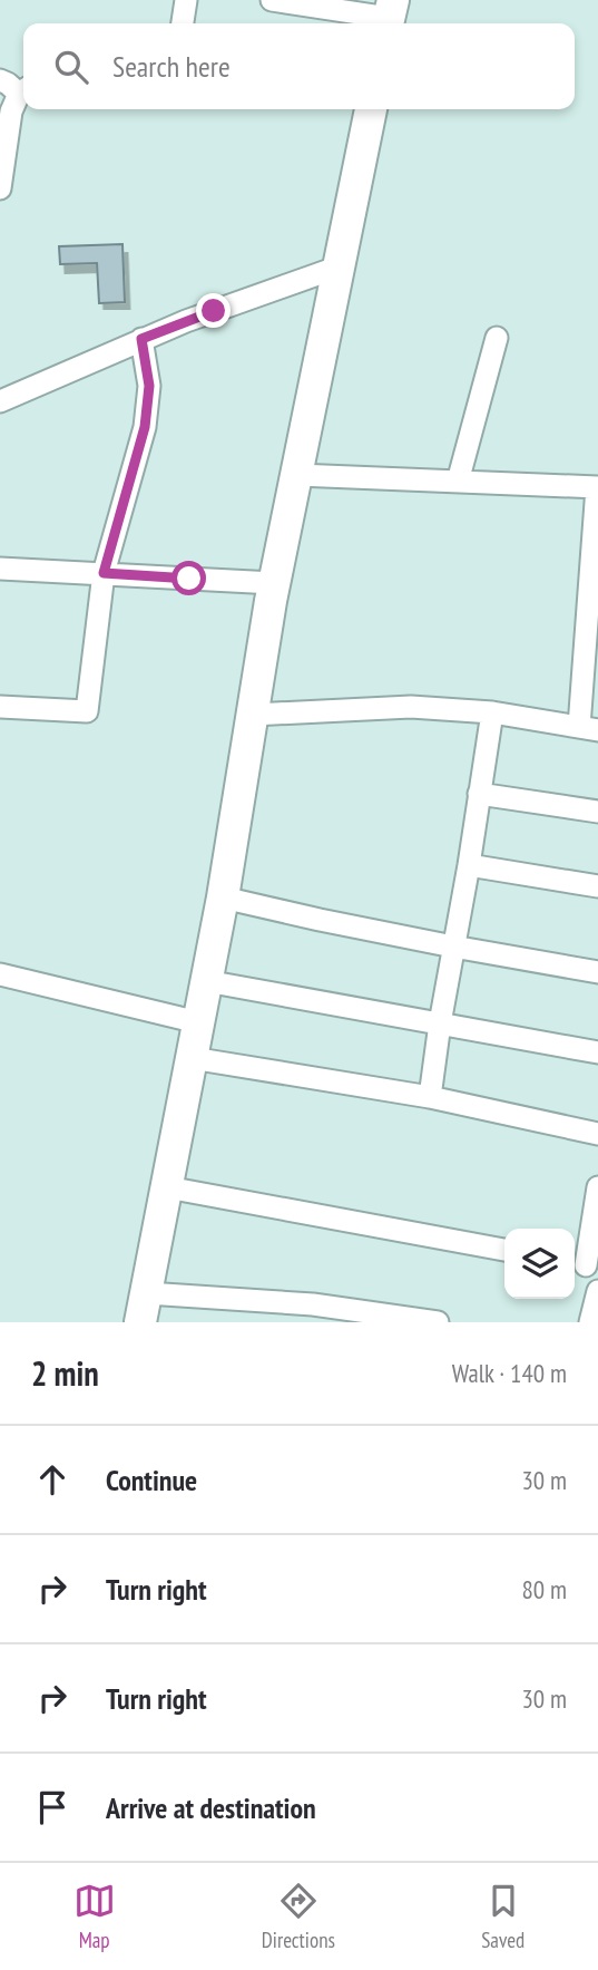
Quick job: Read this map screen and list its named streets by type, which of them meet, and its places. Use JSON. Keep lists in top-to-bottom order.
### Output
{
  "page": {
    "search": "Search here",
    "heading": ["2 min", "Walk · 140 m"],
    "list": [
      ["Continue", "30 m"],
      ["Turn right", "80 m"],
      ["Turn right", "30 m"],
      "Arrive at destination"
    ],
    "nav": ["Map", "Directions", "Saved"]
  }
}
